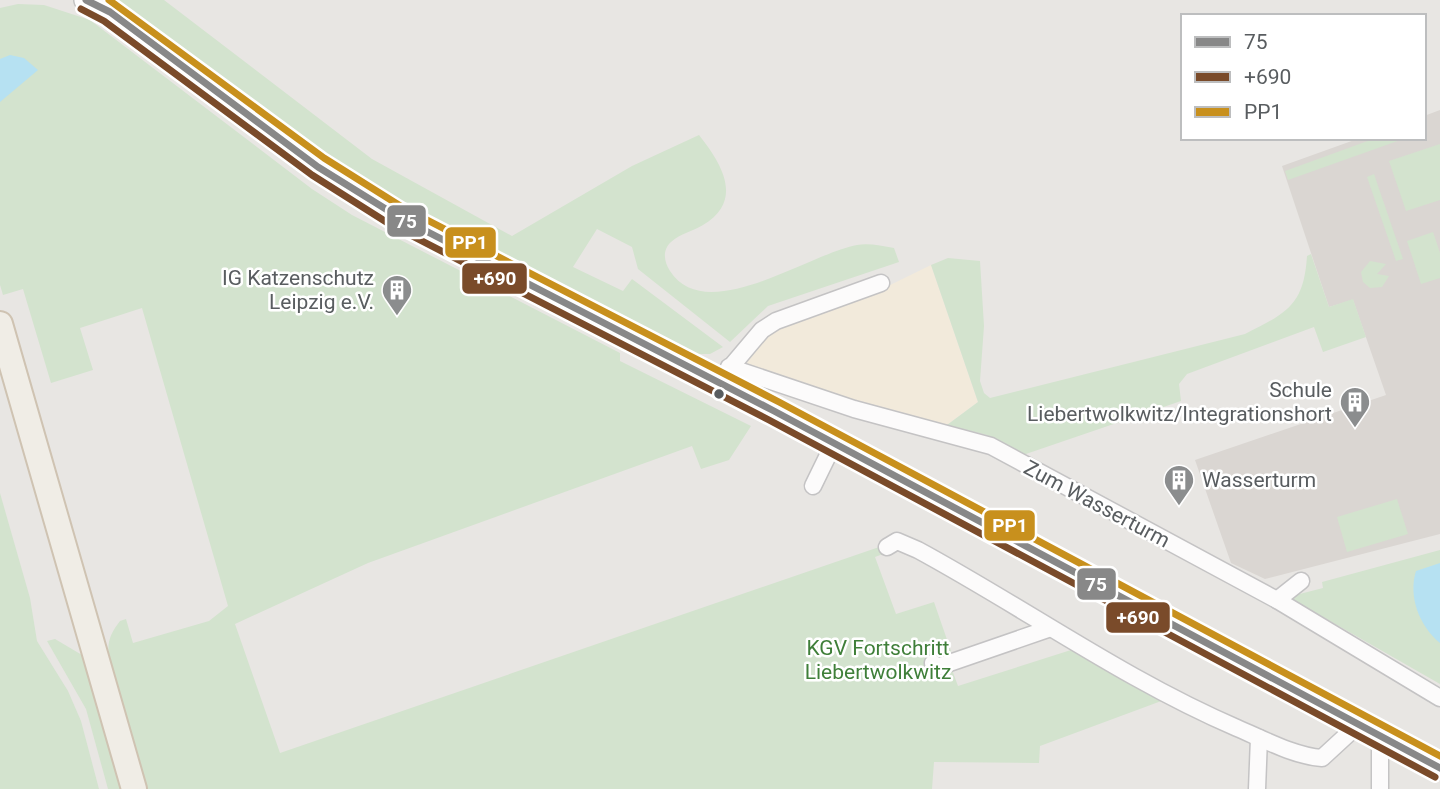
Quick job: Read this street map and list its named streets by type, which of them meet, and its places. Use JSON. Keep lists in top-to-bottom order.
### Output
{
  "streets": {
    "street": ["Zum Wasserturm"]
  },
  "parks": ["KGV Fortschritt Liebertwolkwitz"],
  "places": {
    "building": ["IG Katzenschutz Leipzig e.V.", "Schule Liebertwolkwitz/Integrationshort", "Wasserturm"]
  },
  "lines": ["transit line 75", "transit line PP1", "transit line +690"],
  "legend": ["75", "+690", "PP1"]
}
